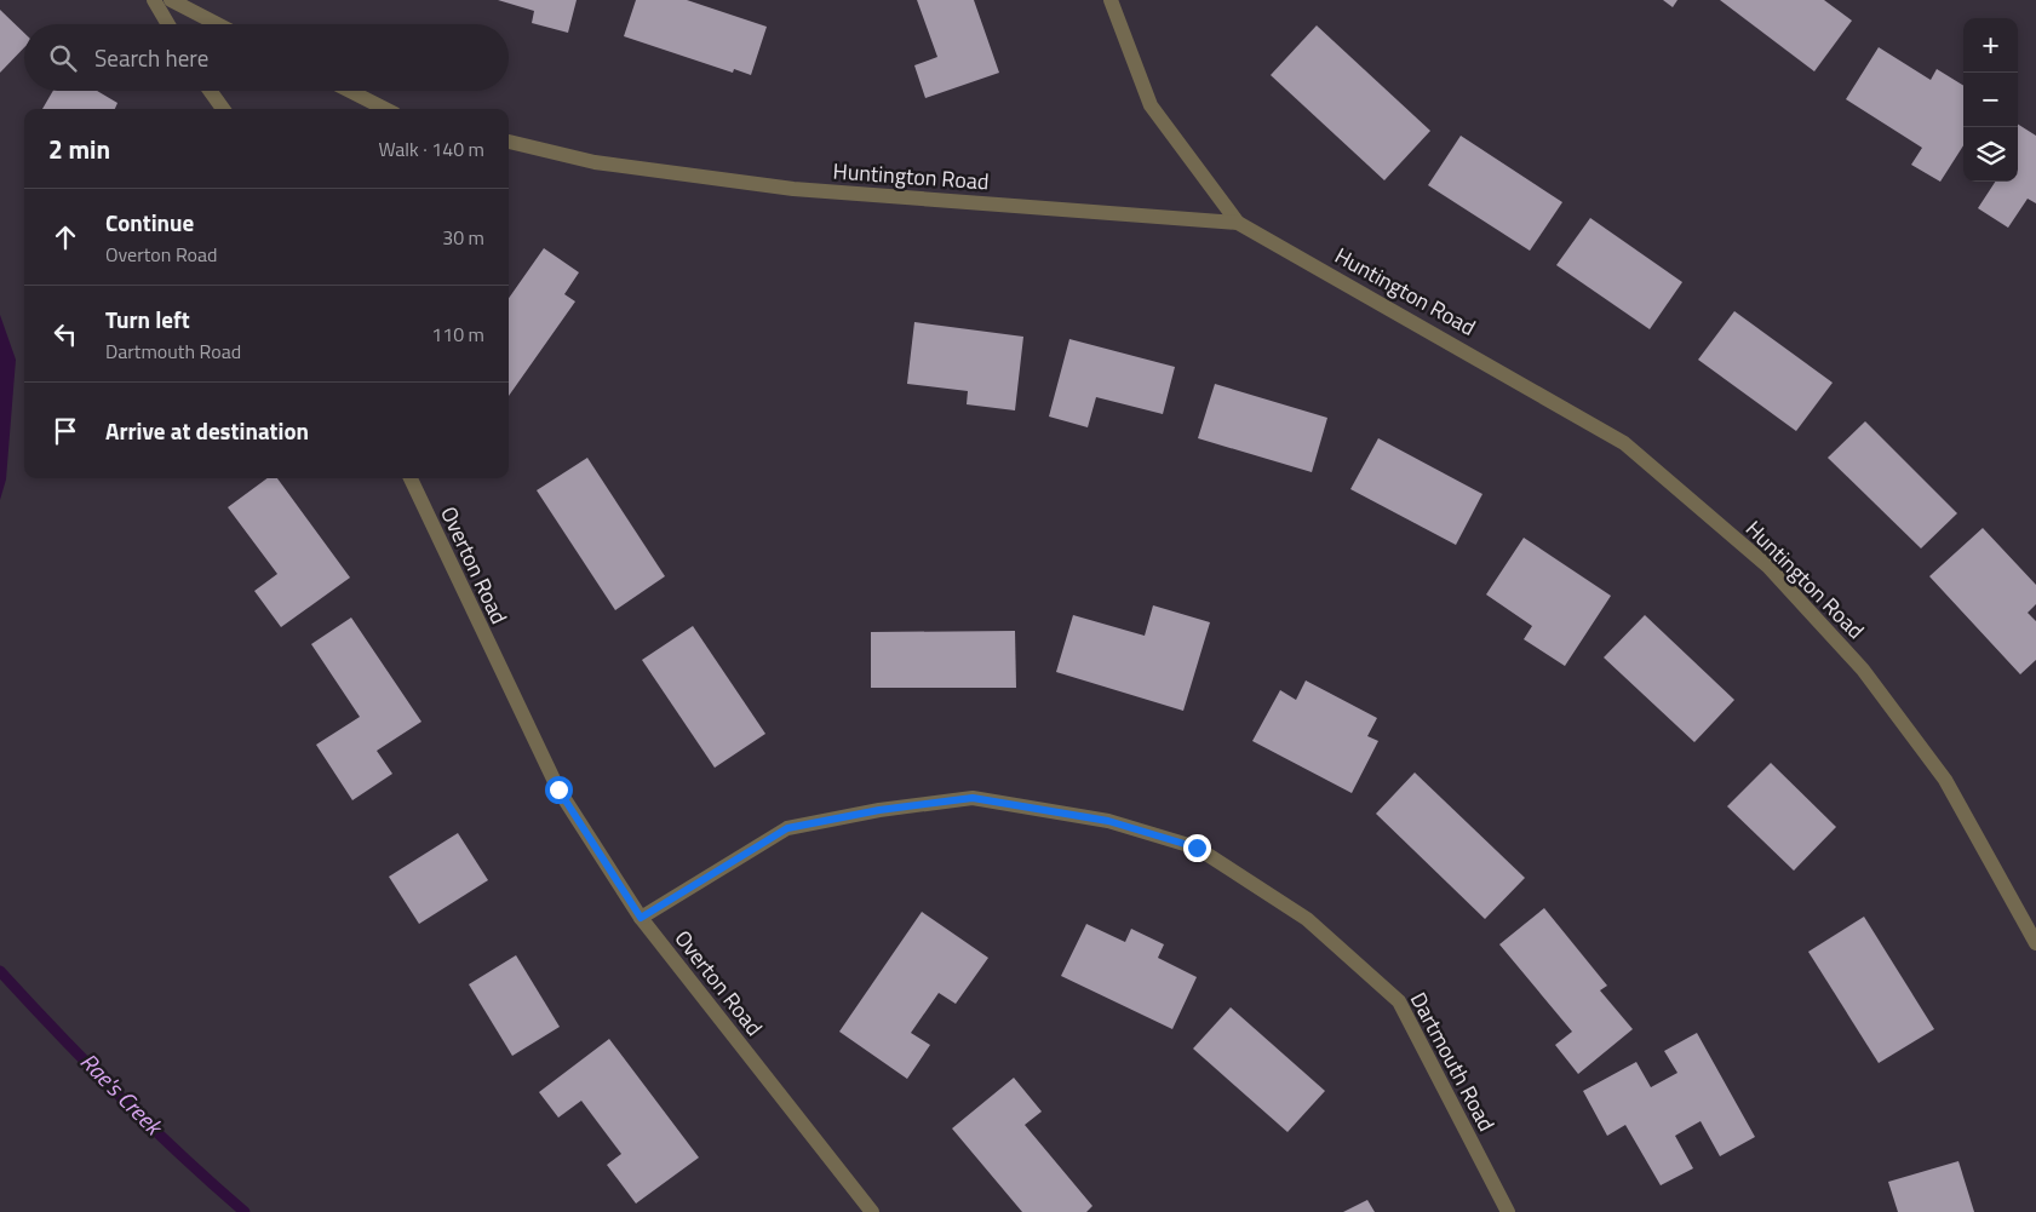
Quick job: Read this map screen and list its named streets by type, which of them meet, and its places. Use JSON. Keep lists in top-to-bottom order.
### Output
{
  "streets": {
    "street": ["Huntington Road", "Overton Road", "Dartmouth Road"]
  },
  "crossings": [
    ["Overton Road", "Dartmouth Road"]
  ],
  "water": ["Rae's Creek"],
  "page": {
    "map_buttons": ["+", "−"],
    "search": "Search here",
    "heading": ["2 min", "Walk · 140 m"],
    "list": [
      ["Continue", "Overton Road", "30 m"],
      ["Turn left", "Dartmouth Road", "110 m"],
      "Arrive at destination"
    ]
  }
}
